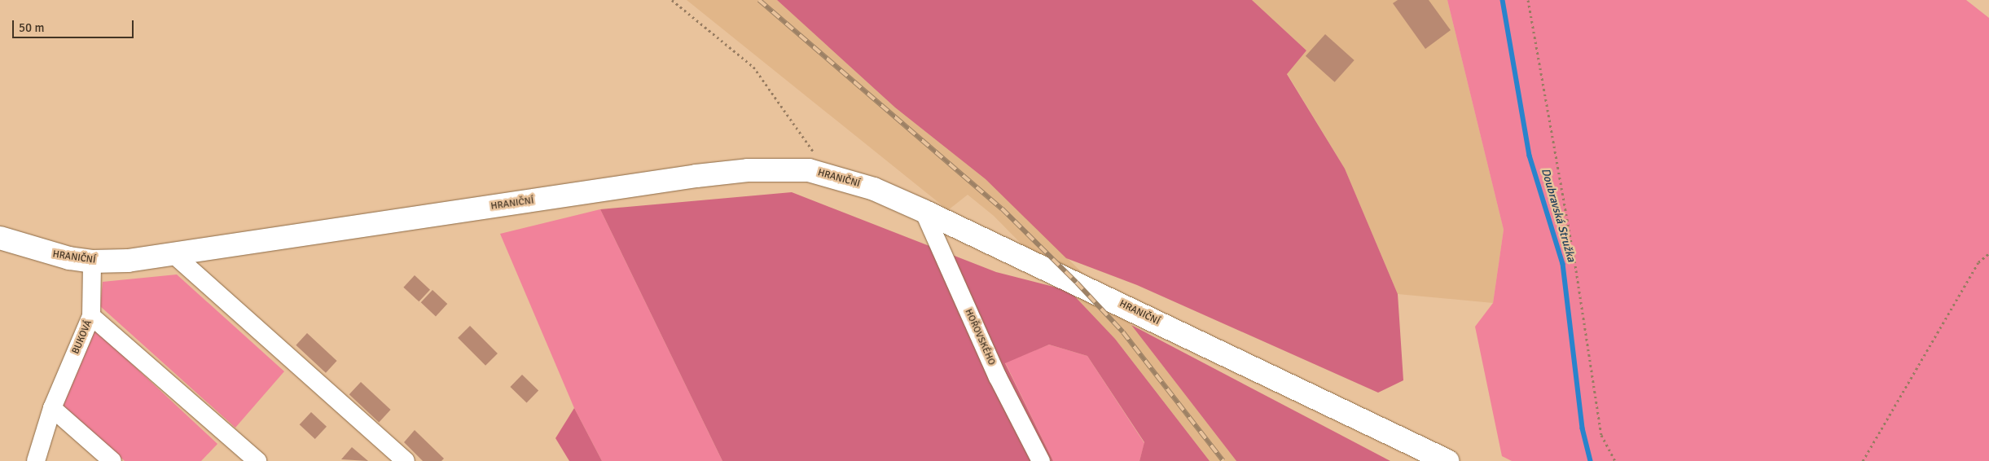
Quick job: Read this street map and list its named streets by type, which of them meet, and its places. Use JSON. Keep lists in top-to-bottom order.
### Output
{
  "streets": {
    "main road": ["HRANIČNÍ"],
    "street": ["BUKOVÁ", "HOŘOVSKÉHO"]
  },
  "crossings": [
    ["HRANIČNÍ", "BUKOVÁ"],
    ["HRANIČNÍ", "HOŘOVSKÉHO"]
  ],
  "water": ["Doubravská Stružka"],
  "scale_bar": "50 m"
}
